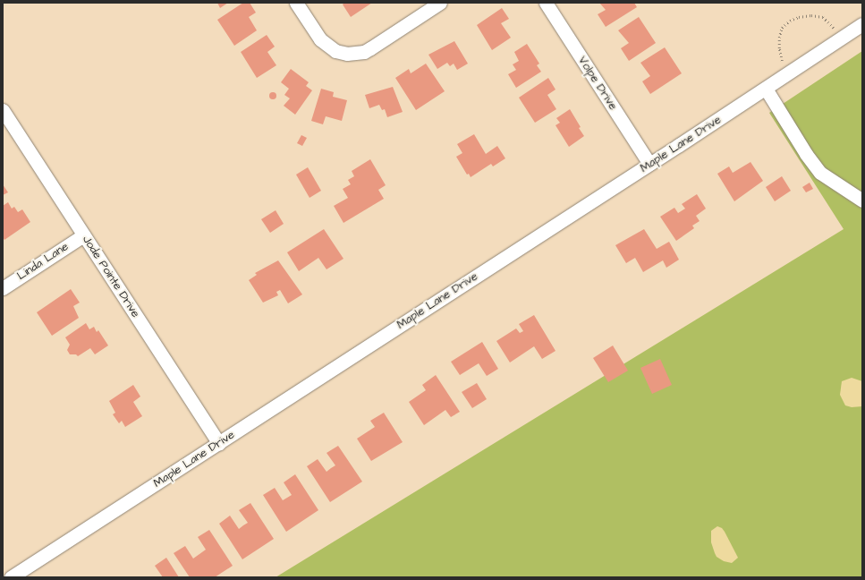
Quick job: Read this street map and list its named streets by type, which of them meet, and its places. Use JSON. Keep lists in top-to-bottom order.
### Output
{
  "streets": {
    "street": [
      "Volpe Drive",
      "Maple Lane Drive",
      "Linda Lane",
      "Jode Pointe Drive"
    ]
  },
  "crossings": [
    ["Volpe Drive", "Maple Lane Drive"],
    ["Maple Lane Drive", "Jode Pointe Drive"],
    ["Linda Lane", "Jode Pointe Drive"]
  ]
}
